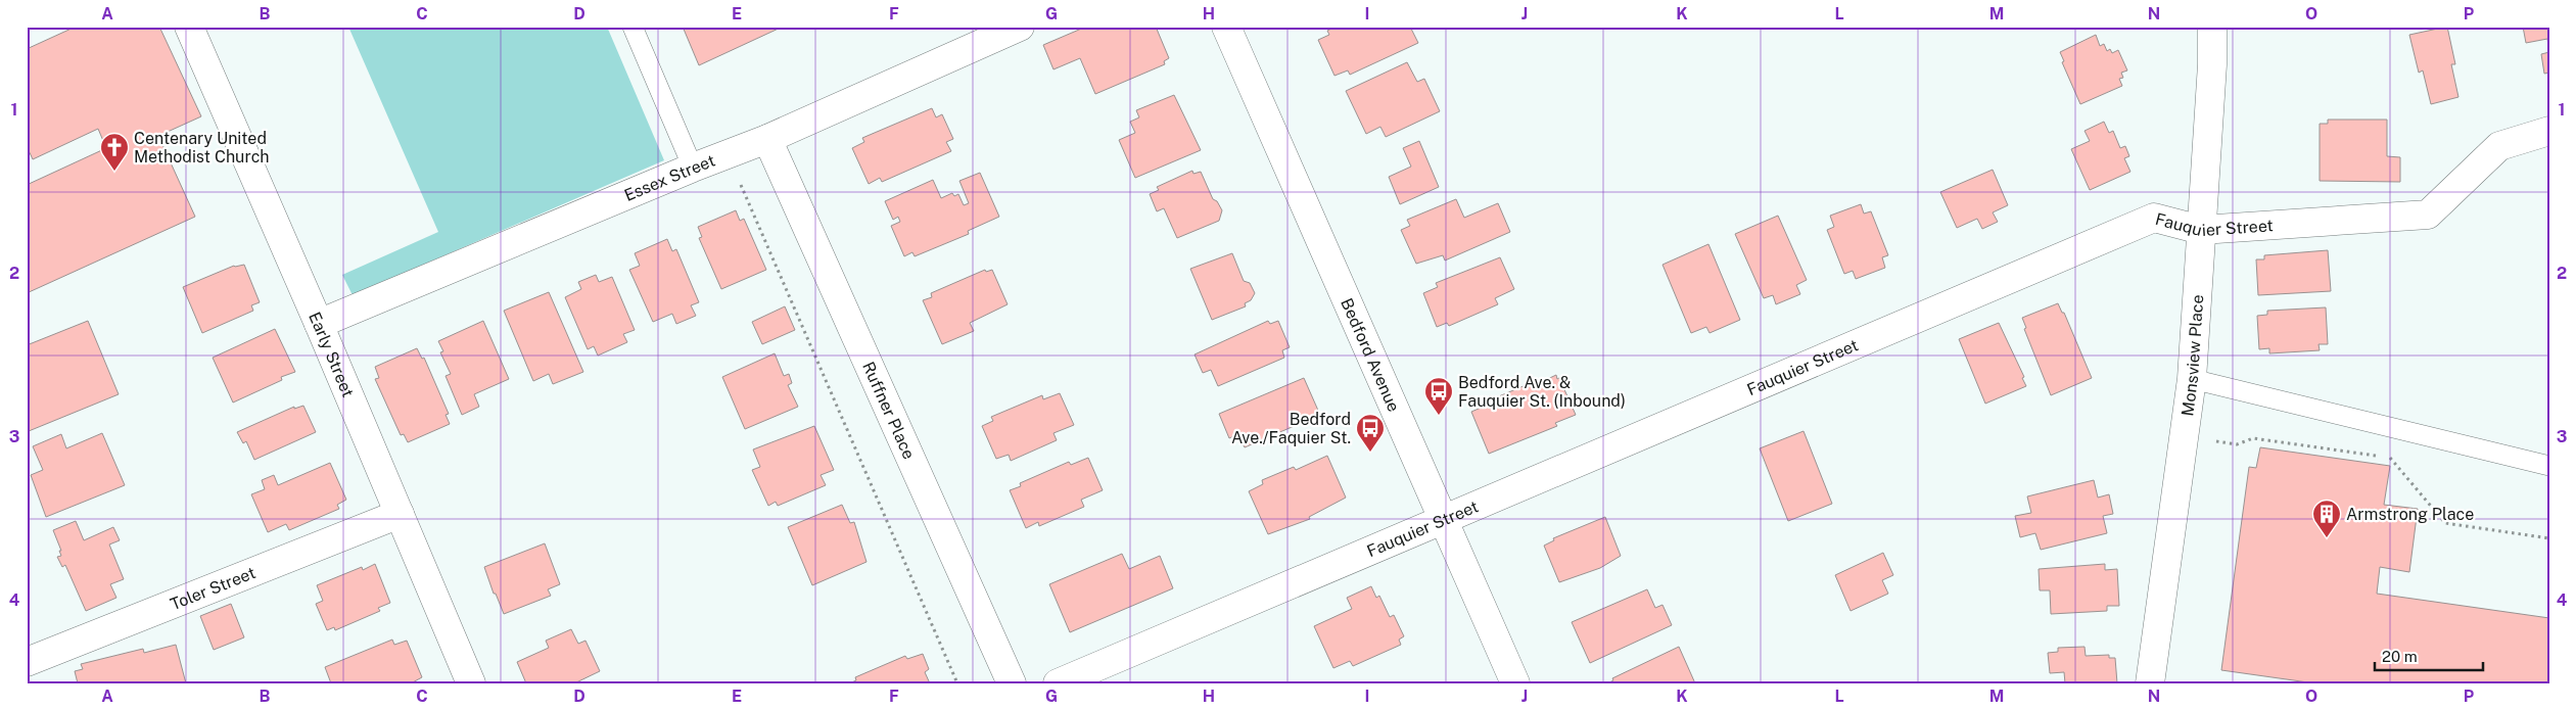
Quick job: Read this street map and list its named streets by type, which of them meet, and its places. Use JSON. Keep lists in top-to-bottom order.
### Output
{
  "streets": {
    "street": [
      "Essex Street",
      "Fauquier Street",
      "Early Street",
      "Bedford Avenue",
      "Monsview Place",
      "Ruffner Place",
      "Toler Street"
    ]
  },
  "crossings": [
    ["Essex Street", "Early Street"],
    ["Essex Street", "Ruffner Place"],
    ["Fauquier Street", "Bedford Avenue"],
    ["Fauquier Street", "Monsview Place"],
    ["Early Street", "Toler Street"]
  ],
  "places": {
    "church": ["Centenary United Methodist Church"],
    "bus stop": ["Bedford Ave. & Fauquier St. (Inbound)", "Bedford Ave./Faquier St."],
    "building": ["Armstrong Place"]
  },
  "scale_bar": "20 m",
  "grid": {
    "columns": [
      "A",
      "B",
      "C",
      "D",
      "E",
      "F",
      "G",
      "H",
      "I",
      "J",
      "K",
      "L",
      "M",
      "N",
      "O",
      "P"
    ],
    "rows": [
      "1",
      "2",
      "3",
      "4"
    ]
  }
}
